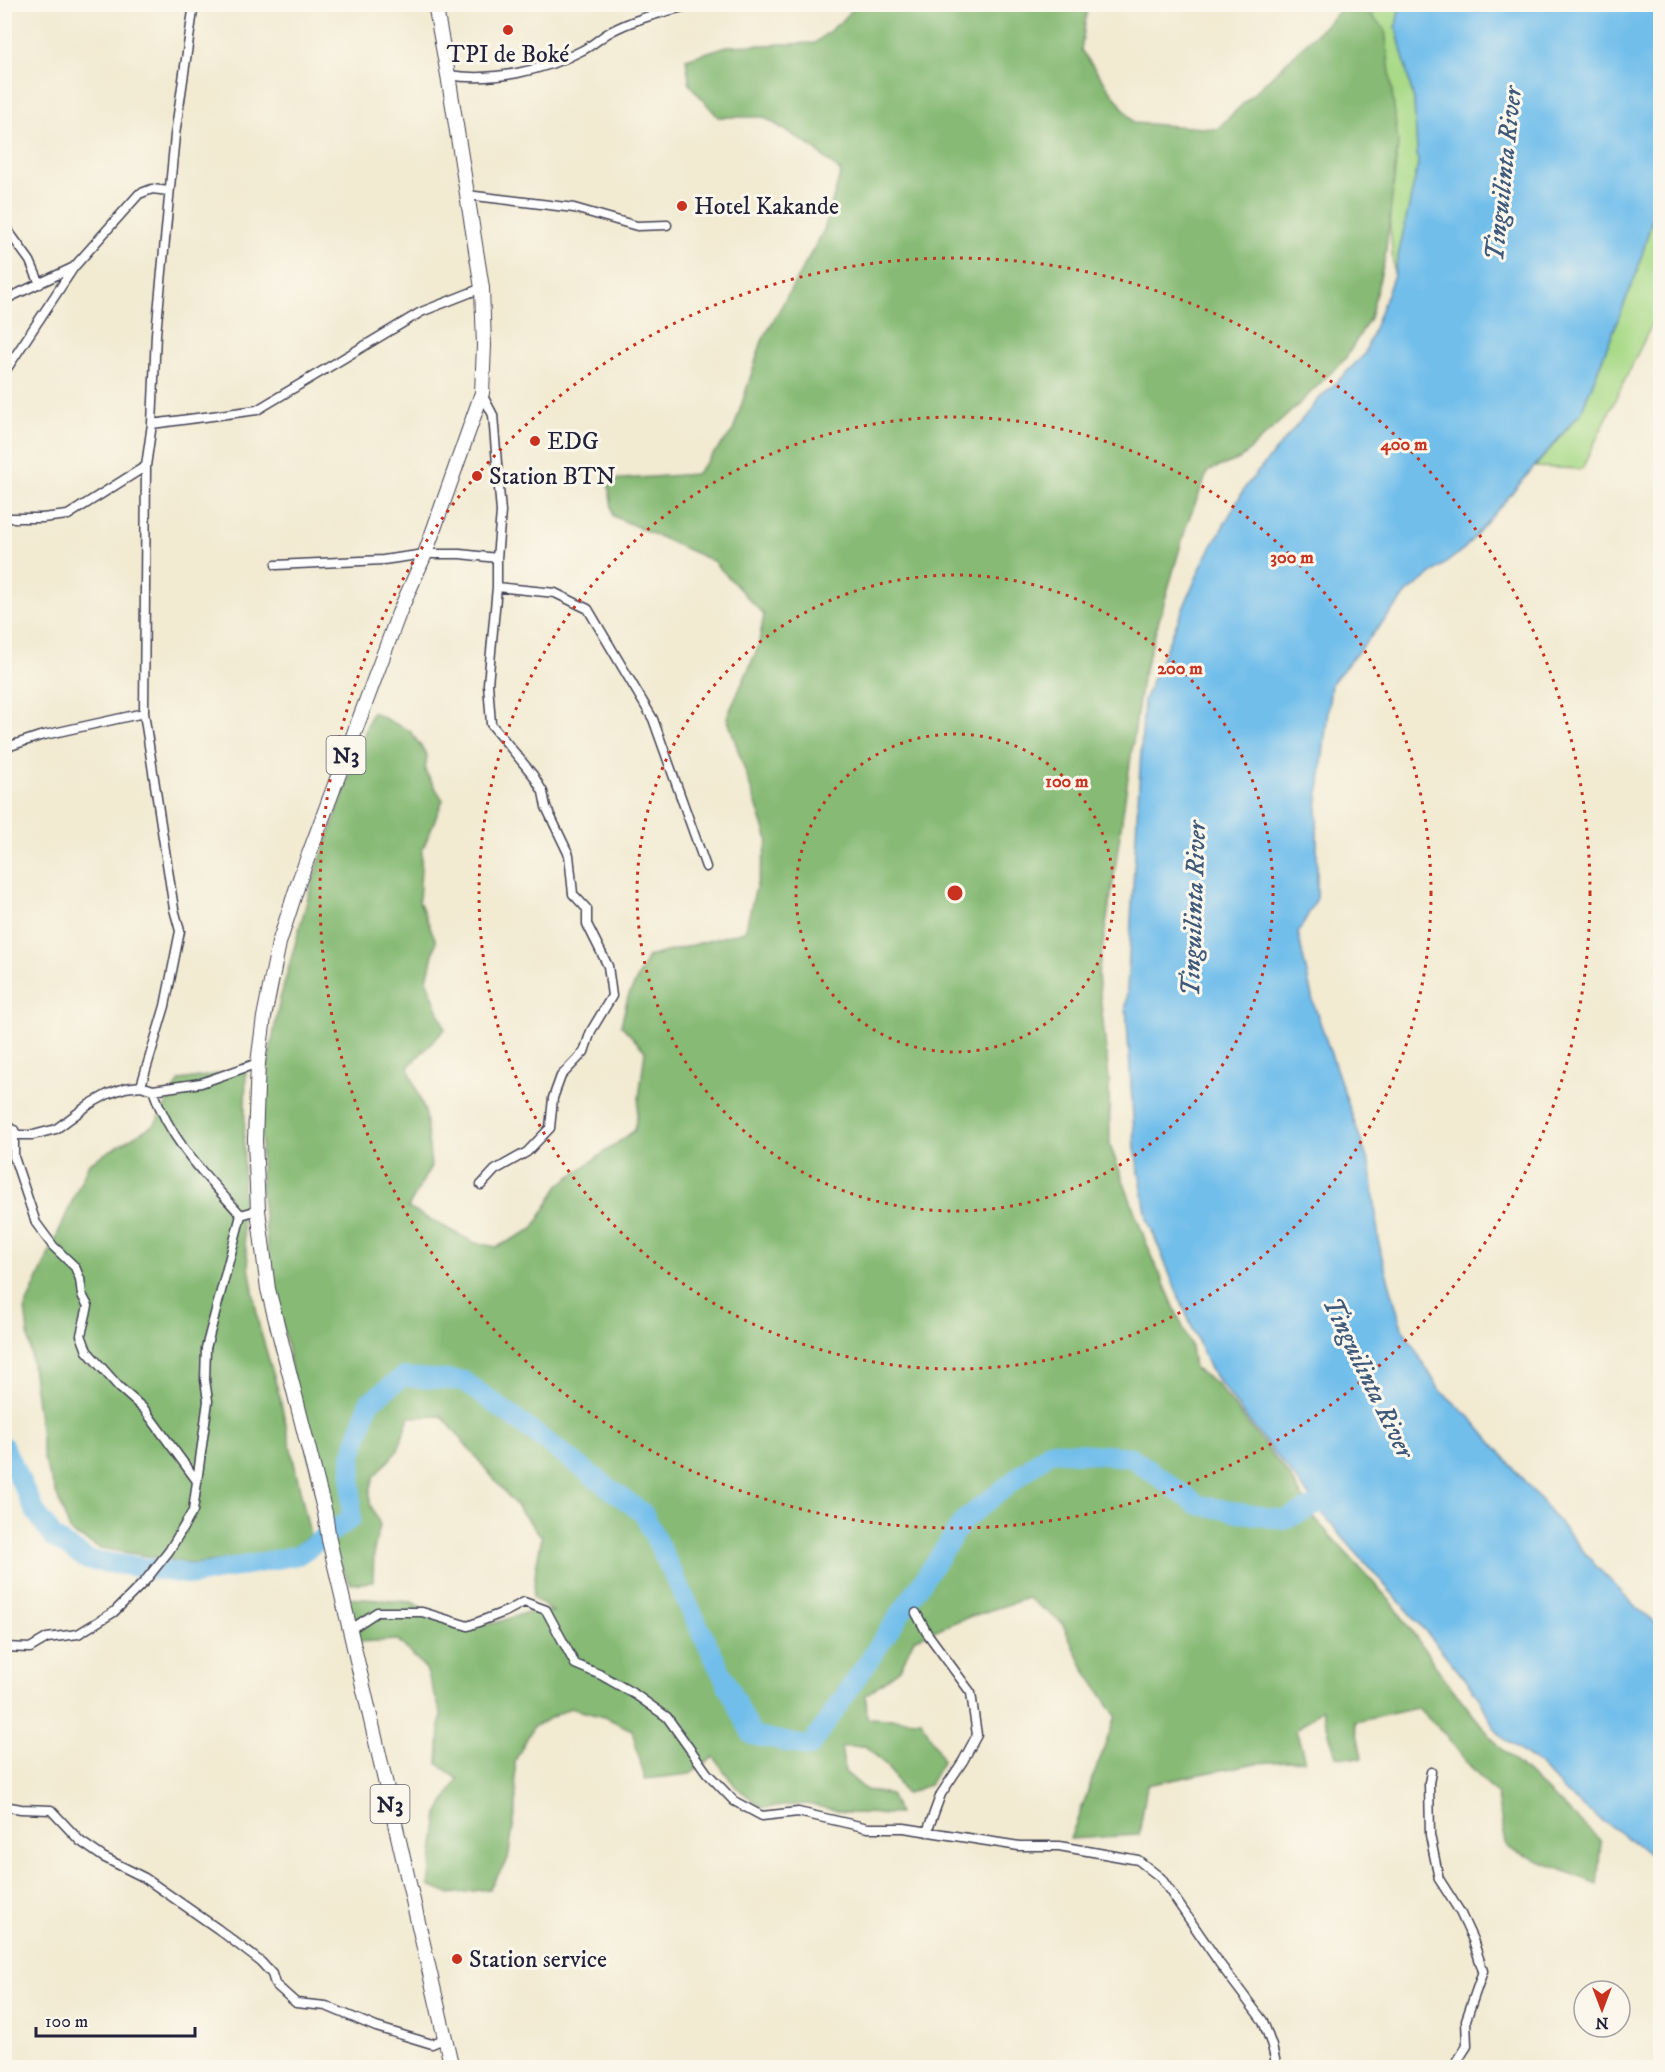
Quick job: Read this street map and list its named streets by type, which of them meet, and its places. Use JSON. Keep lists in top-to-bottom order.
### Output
{
  "streets": {
    "highway": ["N3"]
  },
  "water": ["Tinguilinta River"],
  "places": [
    "TPI de Boké",
    "Hotel Kakande",
    "EDG",
    "Station BTN",
    "Station service"
  ],
  "scale_bar": "100 m",
  "north": "bottom",
  "rings": [
    "400 m",
    "300 m",
    "200 m",
    "100 m"
  ]
}
